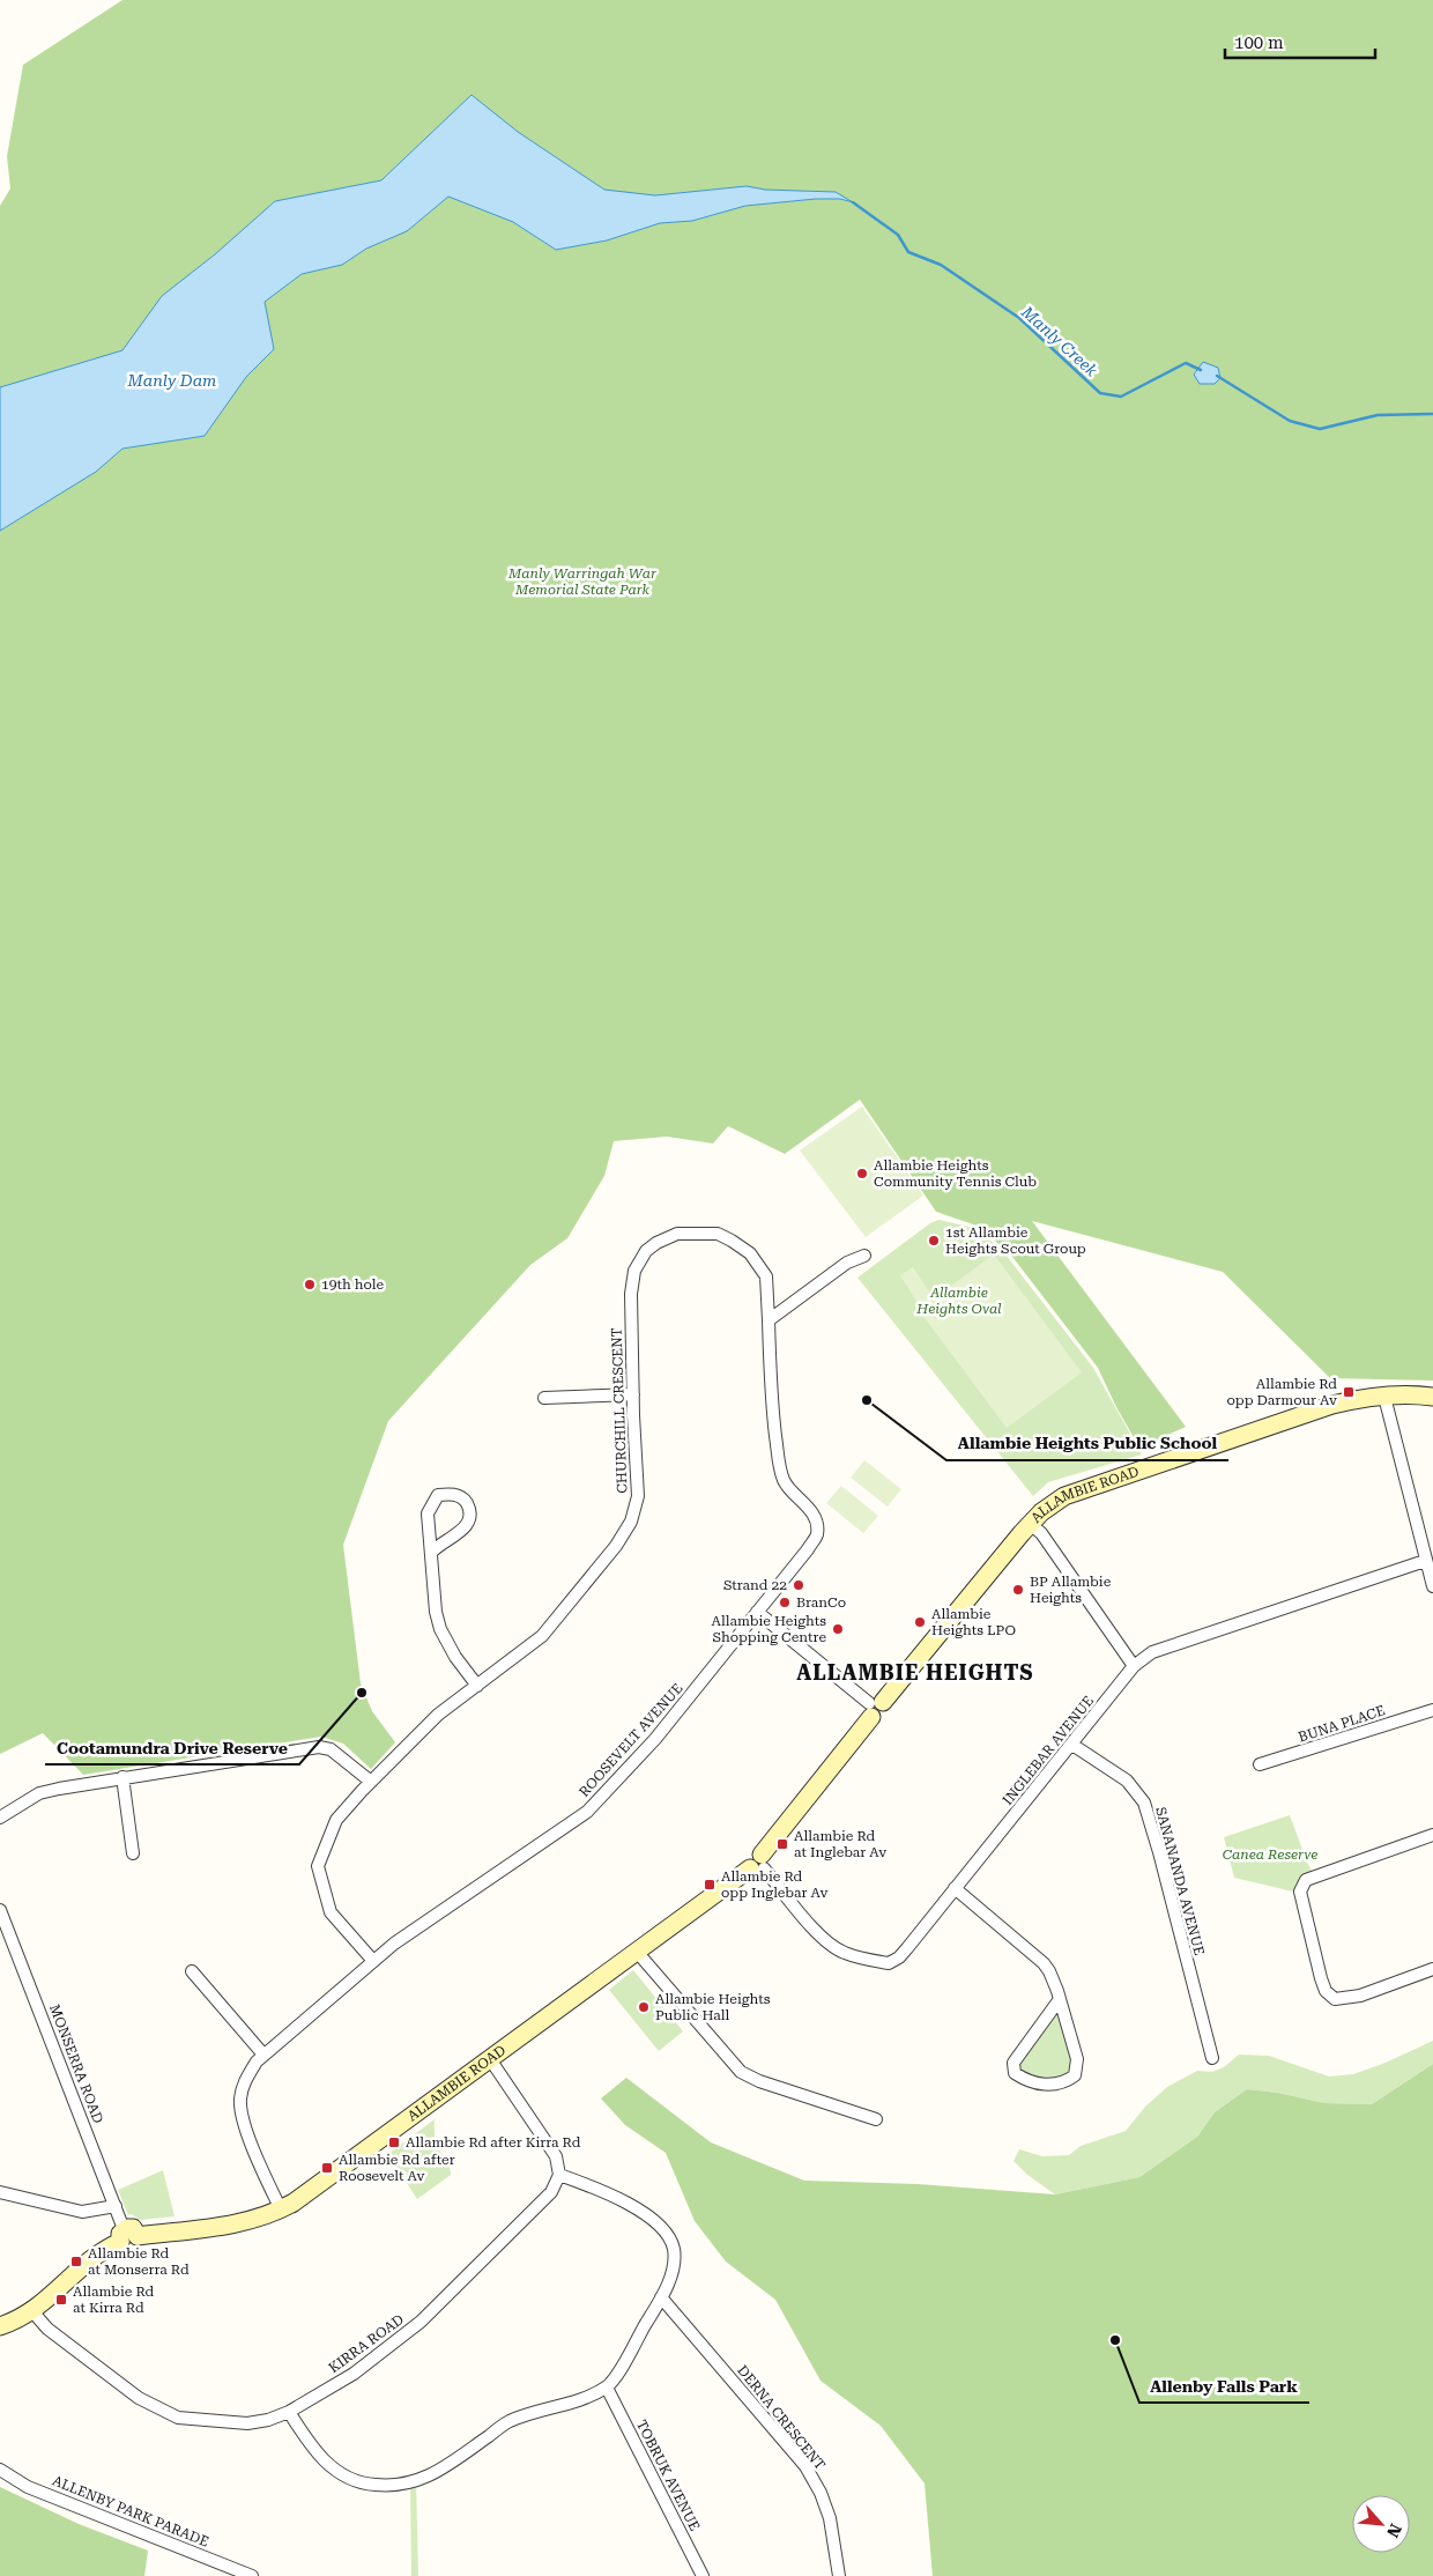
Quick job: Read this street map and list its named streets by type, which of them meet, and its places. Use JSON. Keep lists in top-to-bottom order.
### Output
{
  "streets": {
    "main road": ["ALLAMBIE ROAD"],
    "street": [
      "CHURCHILL CRESCENT",
      "BUNA PLACE",
      "ROOSEVELT AVENUE",
      "INGLEBAR AVENUE",
      "SANANANDA AVENUE",
      "MONSERRA ROAD",
      "KIRRA ROAD",
      "DERNA CRESCENT",
      "TOBRUK AVENUE",
      "ALLENBY PARK PARADE"
    ]
  },
  "crossings": [
    ["CHURCHILL CRESCENT", "ROOSEVELT AVENUE"],
    ["ALLAMBIE ROAD", "ROOSEVELT AVENUE"],
    ["ALLAMBIE ROAD", "INGLEBAR AVENUE"],
    ["ALLAMBIE ROAD", "MONSERRA ROAD"],
    ["ALLAMBIE ROAD", "KIRRA ROAD"],
    ["INGLEBAR AVENUE", "SANANANDA AVENUE"]
  ],
  "districts": ["ALLAMBIE HEIGHTS"],
  "water": ["Manly Creek", "Manly Dam"],
  "parks": ["Manly Warringah War Memorial State Park", "Allambie Heights Oval", "Canea Reserve"],
  "places": {
    "other": [
      "Allambie Heights Community Tennis Club",
      "1st Allambie Heights Scout Group",
      "19th hole",
      "Allambie Heights Public School",
      "Strand 22",
      "BP Allambie Heights",
      "BranCo",
      "Allambie Heights LPO",
      "Allambie Heights Shopping Centre",
      "Cootamundra Drive Reserve",
      "Allambie Heights Public Hall",
      "Allenby Falls Park"
    ],
    "transit": [
      "Allambie Rd opp Darmour Av",
      "Allambie Rd at Inglebar Av",
      "Allambie Rd opp Inglebar Av",
      "Allambie Rd after Kirra Rd",
      "Allambie Rd after Roosevelt Av",
      "Allambie Rd at Monserra Rd",
      "Allambie Rd at Kirra Rd"
    ]
  },
  "scale_bar": "100 m",
  "north": "bottom right"
}
